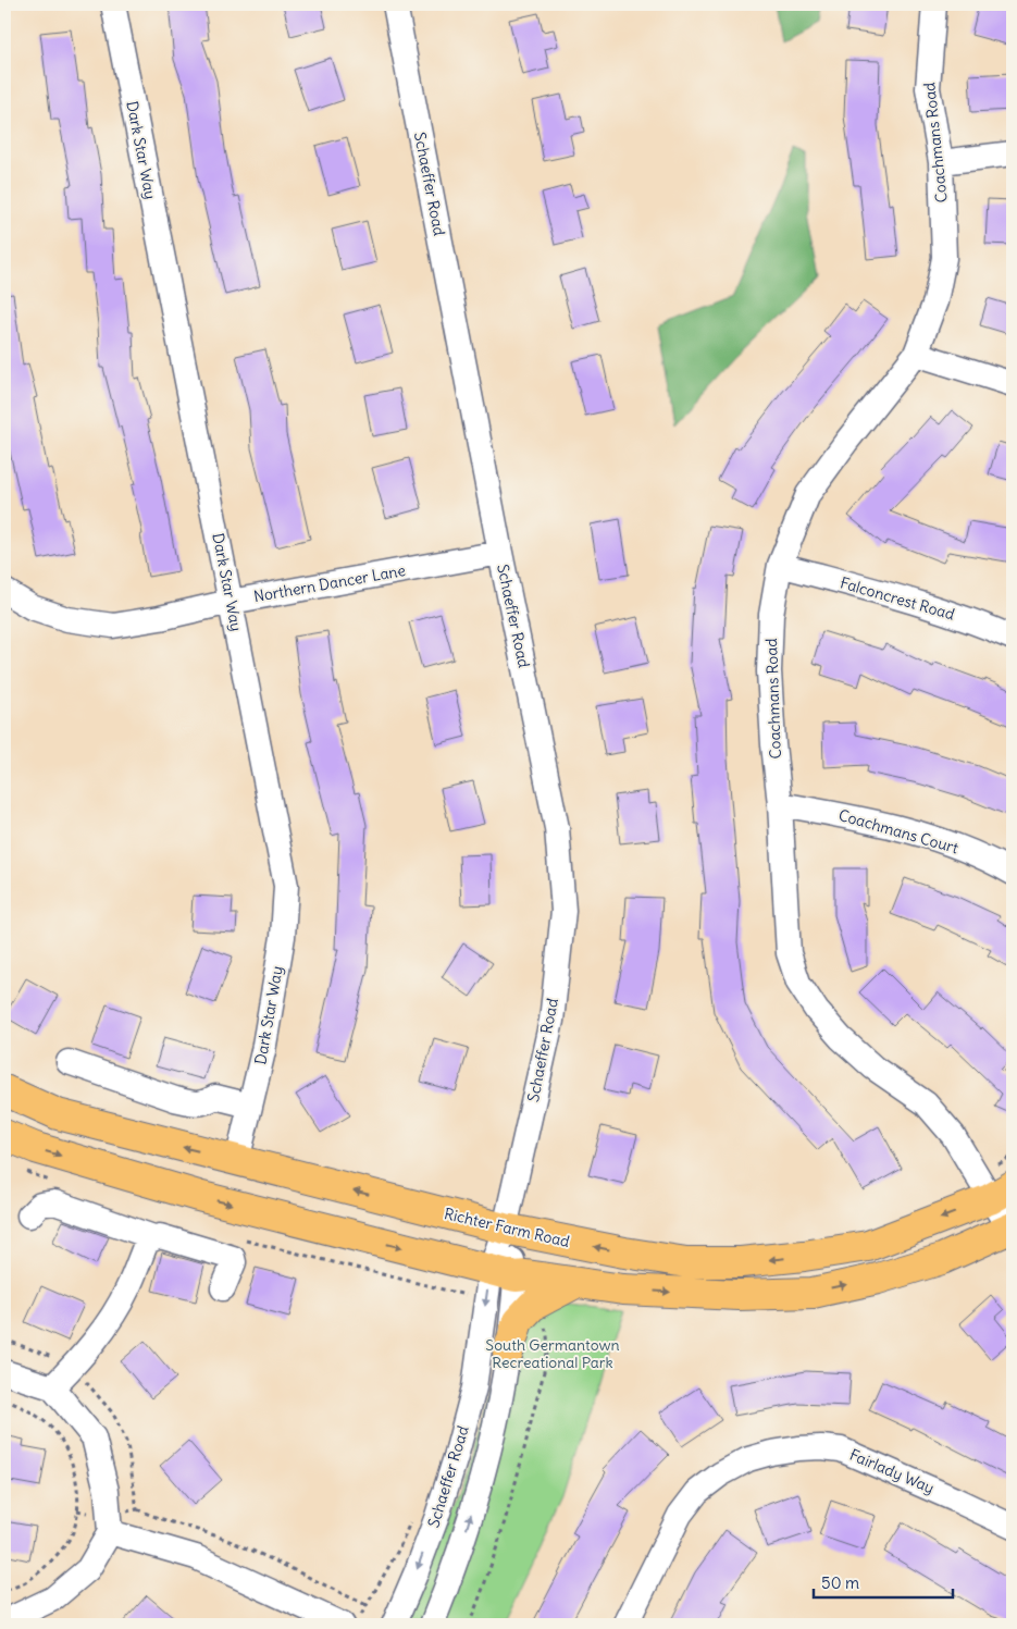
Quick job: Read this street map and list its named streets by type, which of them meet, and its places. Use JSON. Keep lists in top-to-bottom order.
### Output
{
  "streets": {
    "main road": ["Richter Farm Road"],
    "street": [
      "Coachmans Road",
      "Dark Star Way",
      "Schaeffer Road",
      "Northern Dancer Lane",
      "Falconcrest Road",
      "Coachmans Court",
      "Fairlady Way"
    ]
  },
  "crossings": [
    ["Coachmans Road", "Falconcrest Road"],
    ["Coachmans Road", "Coachmans Court"],
    ["Coachmans Road", "Richter Farm Road"],
    ["Dark Star Way", "Northern Dancer Lane"],
    ["Dark Star Way", "Richter Farm Road"],
    ["Schaeffer Road", "Northern Dancer Lane"],
    ["Schaeffer Road", "Richter Farm Road"]
  ],
  "parks": ["South Germantown Recreational Park"],
  "scale_bar": "50 m"
}
